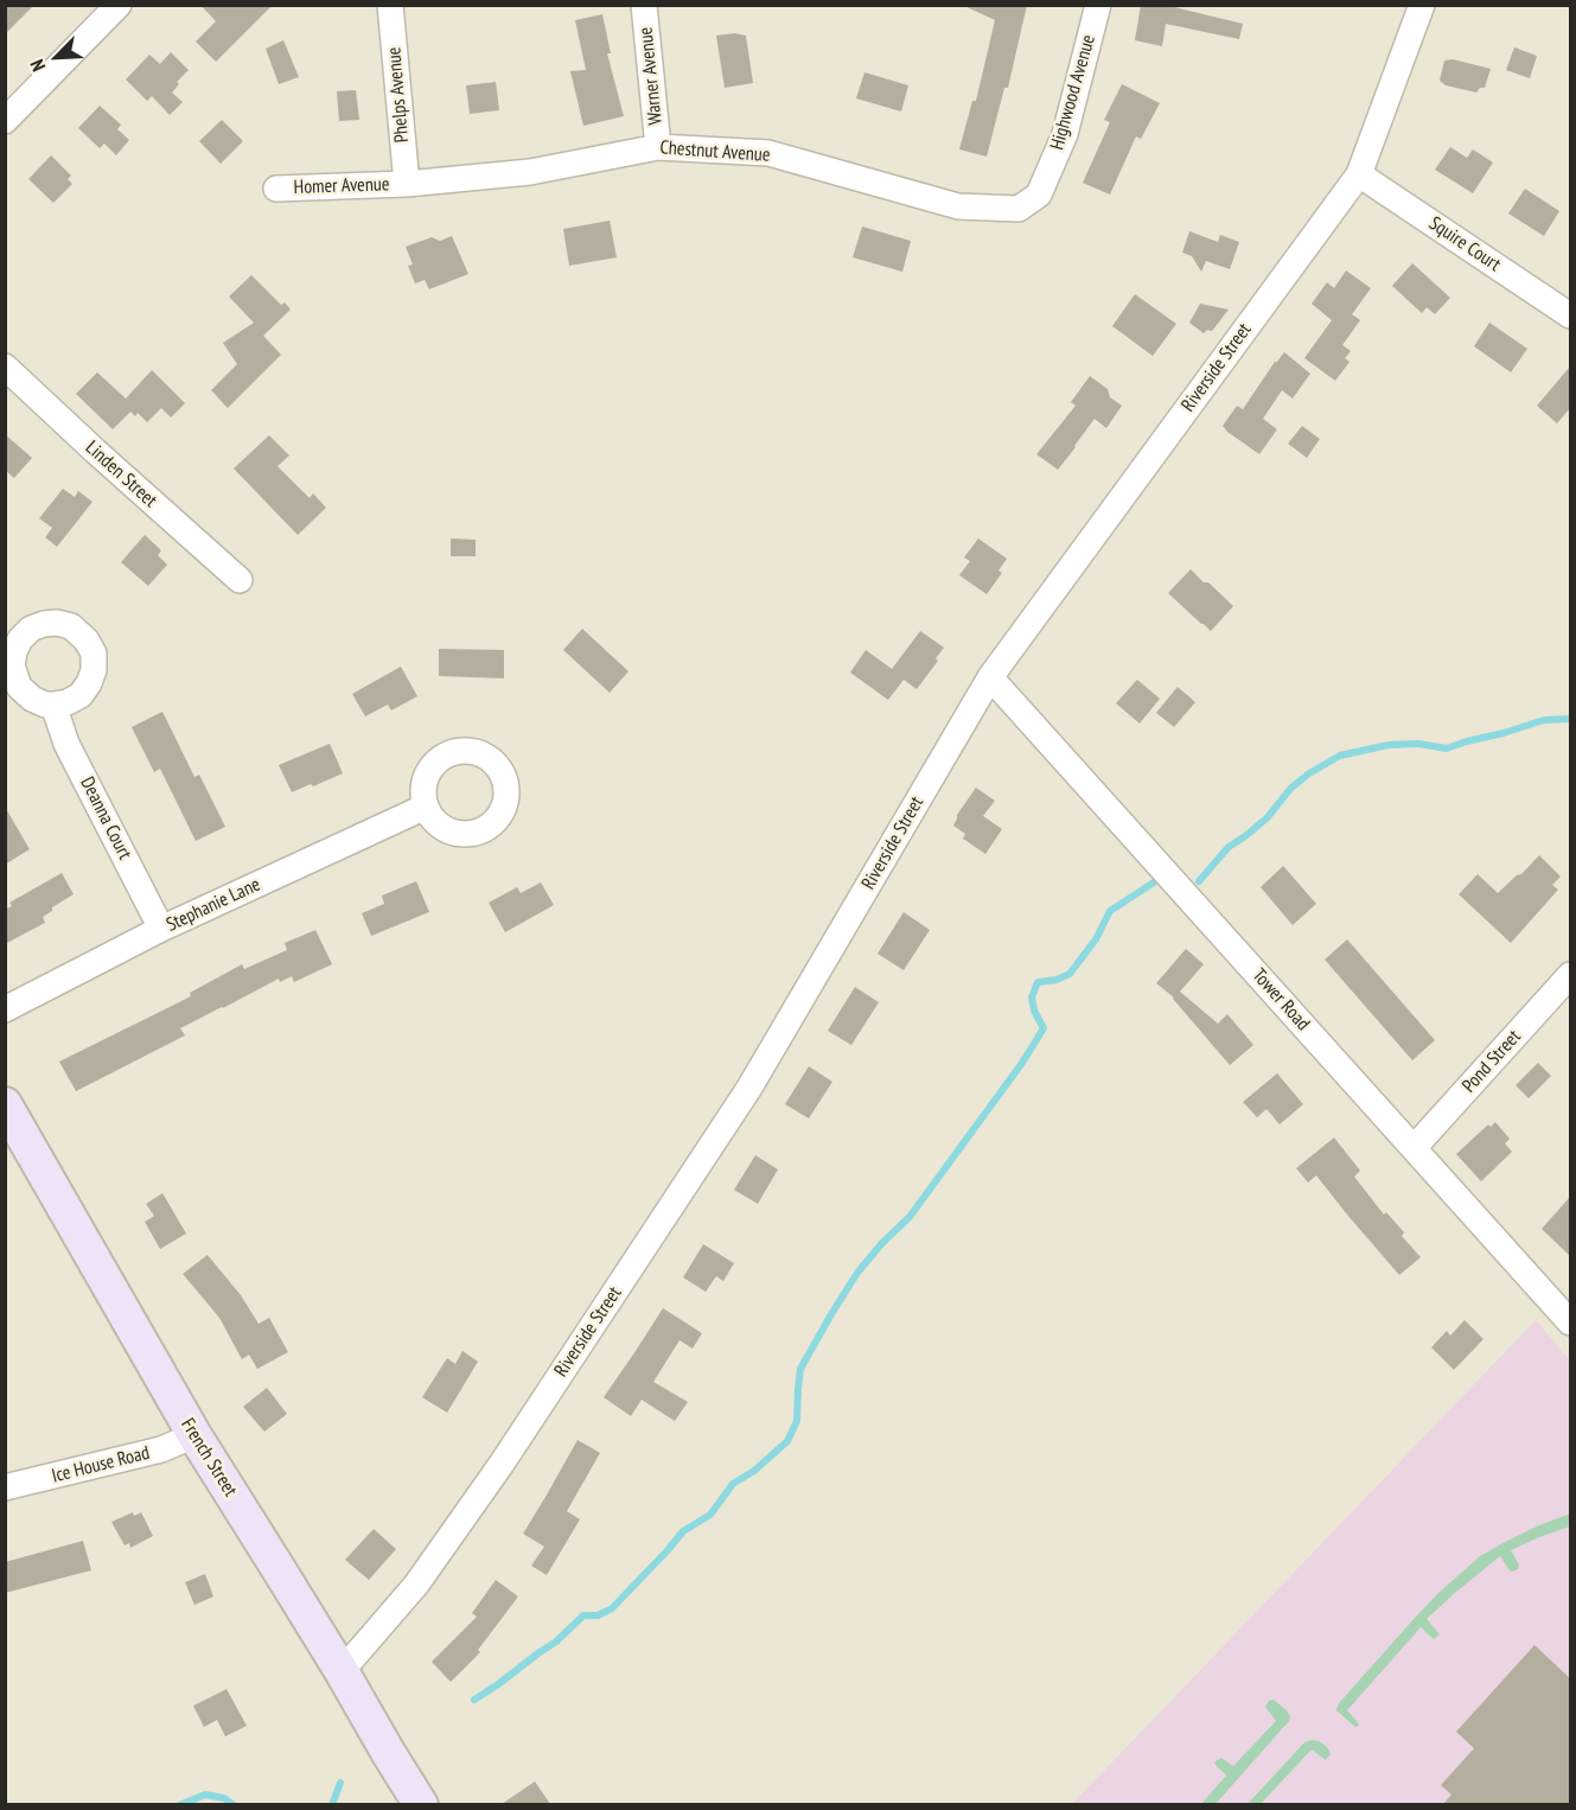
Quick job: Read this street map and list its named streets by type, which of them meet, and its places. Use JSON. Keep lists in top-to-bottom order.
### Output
{
  "streets": {
    "street": [
      "Warner Avenue",
      "Highwood Avenue",
      "Phelps Avenue",
      "Chestnut Avenue",
      "Homer Avenue",
      "Squire Court",
      "Riverside Street",
      "Linden Street",
      "Deanna Court",
      "Stephanie Lane",
      "Tower Road",
      "Pond Street",
      "French Street",
      "Ice House Road"
    ]
  },
  "crossings": [
    ["Warner Avenue", "Chestnut Avenue"],
    ["Highwood Avenue", "Chestnut Avenue"],
    ["Phelps Avenue", "Chestnut Avenue"],
    ["Phelps Avenue", "Homer Avenue"],
    ["Chestnut Avenue", "Homer Avenue"],
    ["Squire Court", "Riverside Street"],
    ["Riverside Street", "Tower Road"],
    ["Riverside Street", "French Street"],
    ["Deanna Court", "Stephanie Lane"],
    ["Tower Road", "Pond Street"],
    ["French Street", "Ice House Road"]
  ],
  "north": "bottom left"
}
